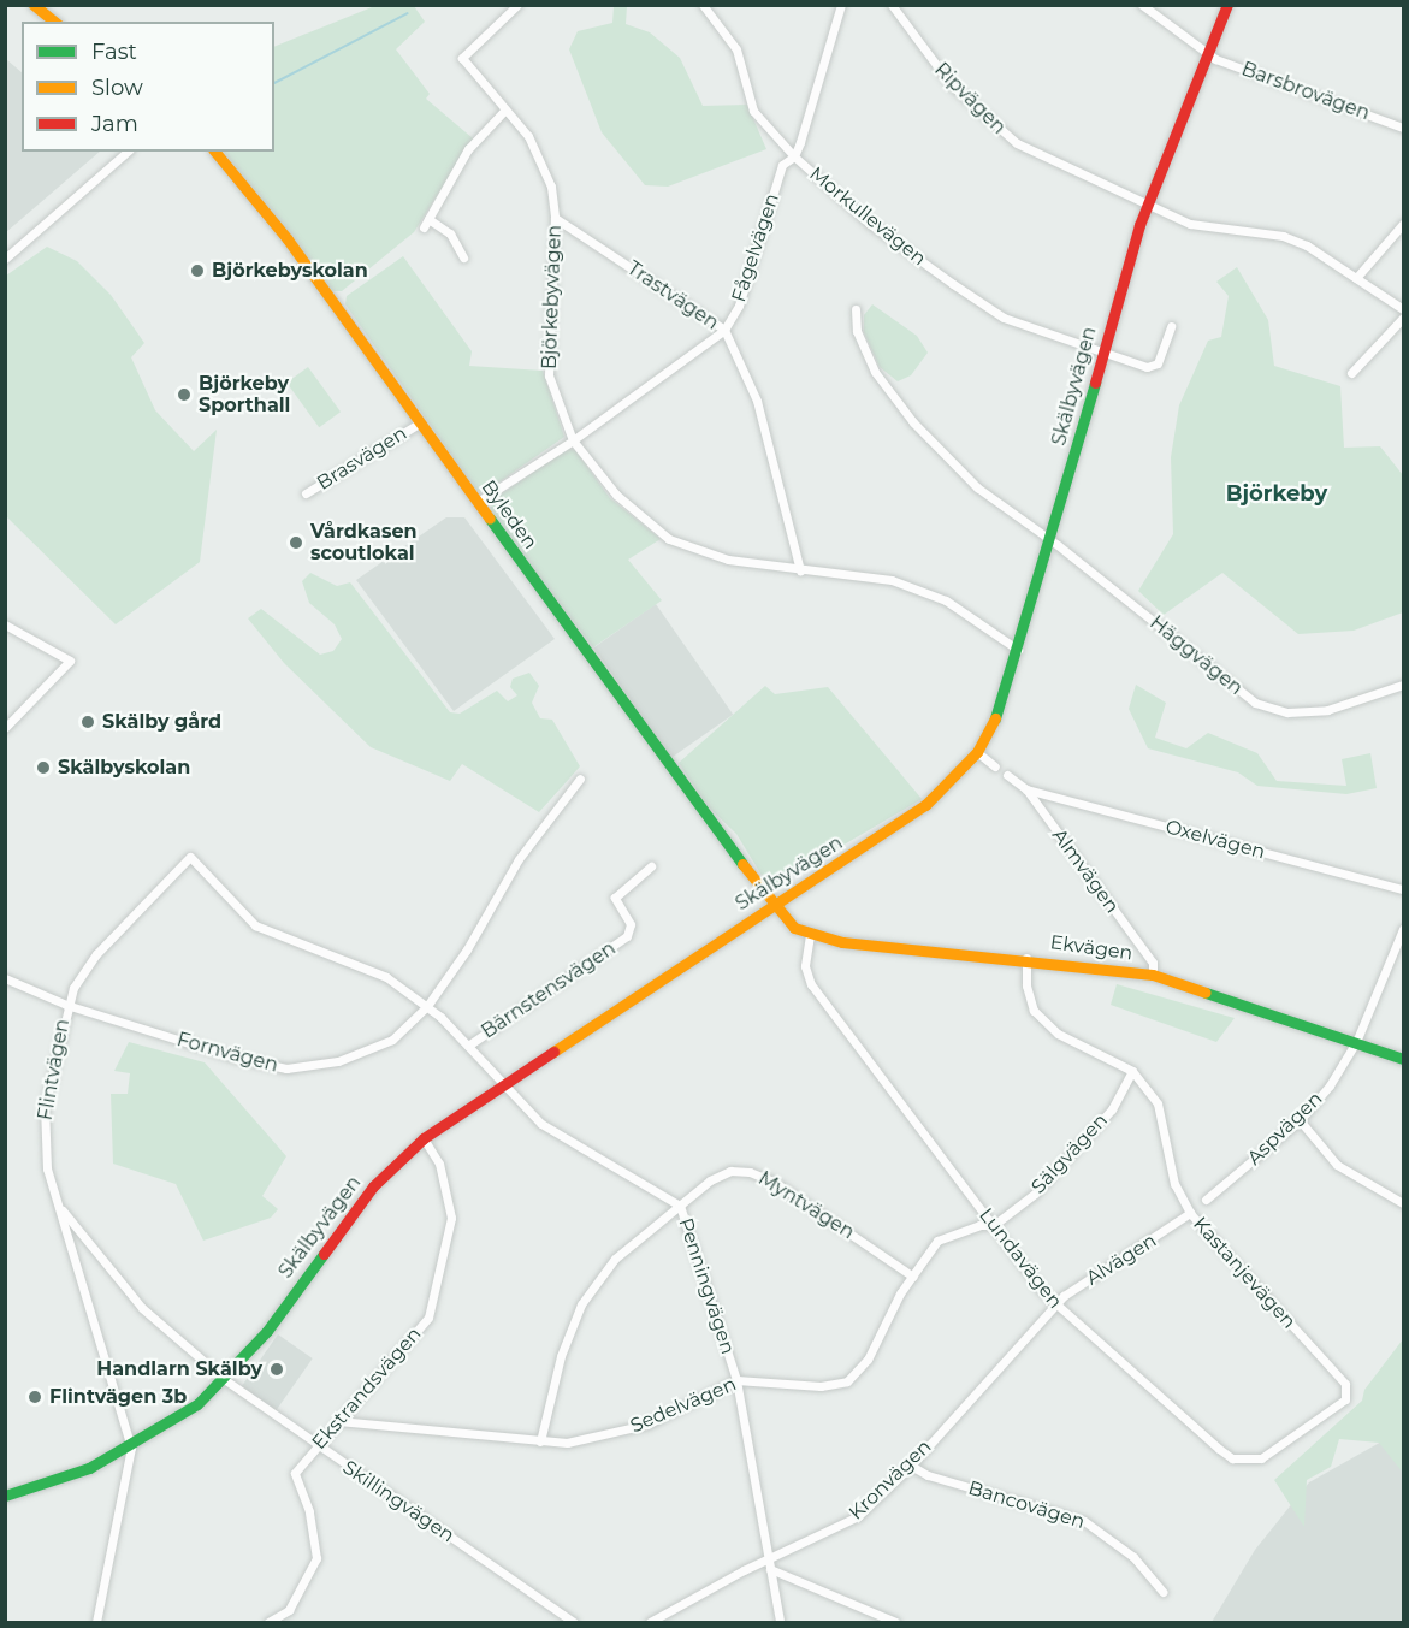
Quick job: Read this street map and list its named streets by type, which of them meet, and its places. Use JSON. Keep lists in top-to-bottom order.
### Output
{
  "streets": {
    "street": [
      "Barsbrovägen",
      "Ripvägen",
      "Morkullevägen",
      "Fågelvägen",
      "Trastvägen",
      "Björkebyvägen",
      "Skälbyvägen",
      "Brasvägen",
      "Byleden",
      "Häggvägen",
      "Oxelvägen",
      "Almvägen",
      "Ekvägen",
      "Bärnstensvägen",
      "Fornvägen",
      "Flintvägen",
      "Aspvägen",
      "Sälgvägen",
      "Myntvägen",
      "Lundavägen",
      "Alvägen",
      "Kastanjevägen",
      "Penningvägen",
      "Ekstrandsvägen",
      "Sedelvägen",
      "Kronvägen",
      "Skillingvägen",
      "Bancovägen"
    ]
  },
  "crossings": [
    ["Barsbrovägen", "Skälbyvägen"],
    ["Ripvägen", "Skälbyvägen"],
    ["Morkullevägen", "Fågelvägen"],
    ["Morkullevägen", "Skälbyvägen"],
    ["Fågelvägen", "Trastvägen"],
    ["Fågelvägen", "Björkebyvägen"],
    ["Fågelvägen", "Byleden"],
    ["Trastvägen", "Björkebyvägen"],
    ["Björkebyvägen", "Skälbyvägen"],
    ["Skälbyvägen", "Byleden"],
    ["Skälbyvägen", "Häggvägen"],
    ["Skälbyvägen", "Flintvägen"],
    ["Skälbyvägen", "Penningvägen"],
    ["Skälbyvägen", "Ekstrandsvägen"],
    ["Skälbyvägen", "Skillingvägen"],
    ["Brasvägen", "Byleden"],
    ["Oxelvägen", "Almvägen"],
    ["Almvägen", "Ekvägen"],
    ["Ekvägen", "Aspvägen"],
    ["Ekvägen", "Lundavägen"],
    ["Ekvägen", "Kastanjevägen"],
    ["Bärnstensvägen", "Penningvägen"],
    ["Fornvägen", "Flintvägen"],
    ["Fornvägen", "Penningvägen"],
    ["Flintvägen", "Penningvägen"],
    ["Flintvägen", "Skillingvägen"],
    ["Sälgvägen", "Lundavägen"],
    ["Sälgvägen", "Kastanjevägen"],
    ["Sälgvägen", "Sedelvägen"],
    ["Myntvägen", "Penningvägen"],
    ["Myntvägen", "Sedelvägen"],
    ["Lundavägen", "Alvägen"],
    ["Lundavägen", "Kastanjevägen"],
    ["Lundavägen", "Sedelvägen"],
    ["Lundavägen", "Kronvägen"],
    ["Alvägen", "Kastanjevägen"],
    ["Alvägen", "Kronvägen"],
    ["Penningvägen", "Sedelvägen"],
    ["Penningvägen", "Kronvägen"],
    ["Ekstrandsvägen", "Sedelvägen"],
    ["Ekstrandsvägen", "Skillingvägen"],
    ["Kronvägen", "Bancovägen"]
  ],
  "districts": ["Björkeby"],
  "places": [
    "Björkebyskolan",
    "Björkeby Sporthall",
    "Vårdkasen scoutlokal",
    "Skälby gård",
    "Skälbyskolan",
    "Handlarn Skälby",
    "Flintvägen 3b"
  ],
  "legend": ["Fast", "Slow", "Jam"]
}
